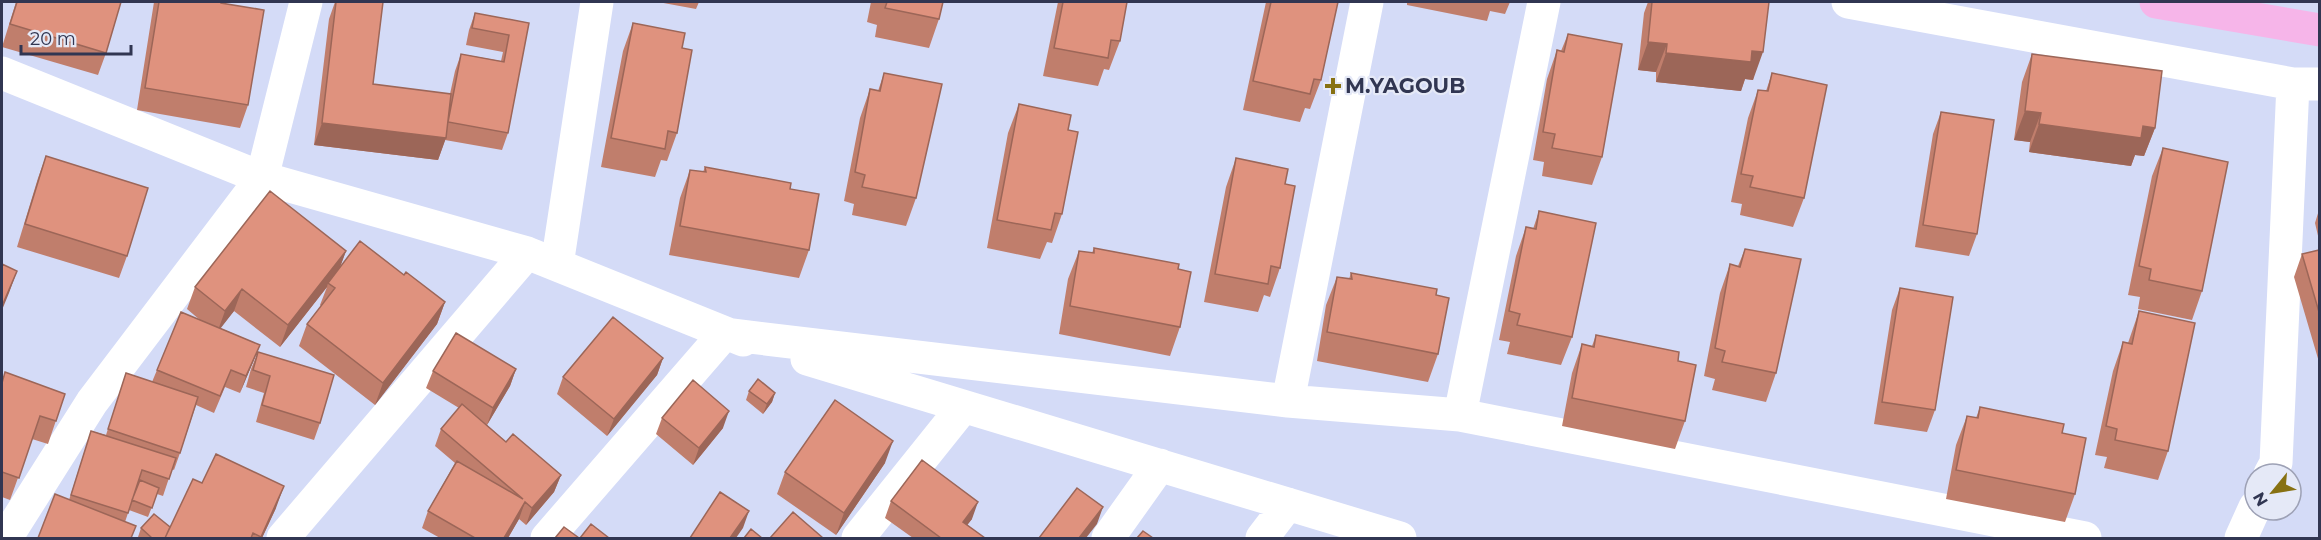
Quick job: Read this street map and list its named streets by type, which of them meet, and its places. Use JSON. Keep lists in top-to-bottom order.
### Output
{
  "places": {
    "health": ["M.YAGOUB"]
  },
  "scale_bar": "20 m",
  "north": "bottom left"
}
